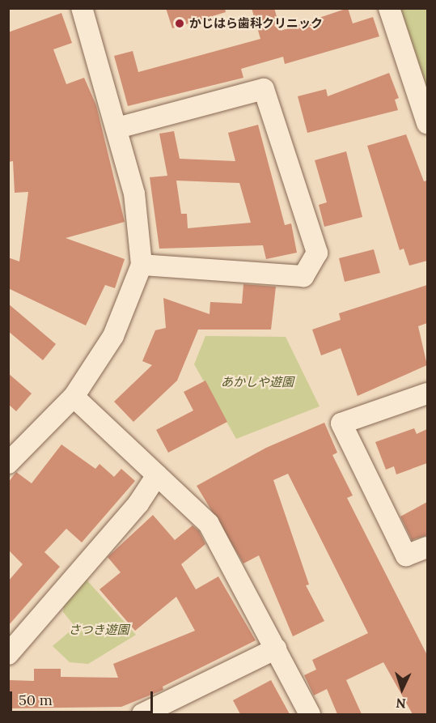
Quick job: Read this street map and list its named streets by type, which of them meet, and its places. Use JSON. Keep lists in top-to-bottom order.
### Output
{
  "parks": ["あかしや遊園", "さつき遊園"],
  "places": ["かじはら歯科クリニック"],
  "scale_bar": "50 m",
  "north": "bottom"
}
